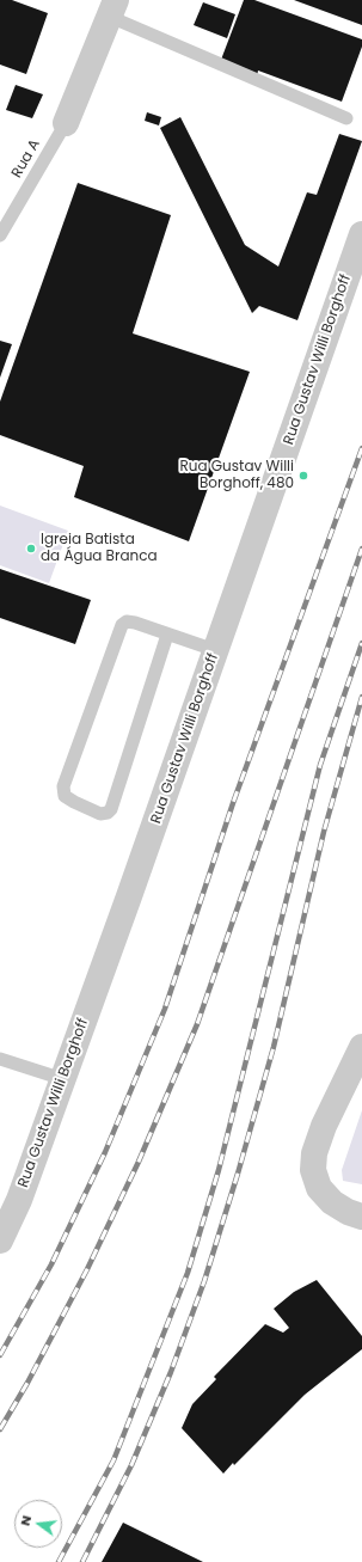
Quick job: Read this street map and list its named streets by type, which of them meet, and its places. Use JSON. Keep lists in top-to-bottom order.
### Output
{
  "streets": {
    "street": ["Rua Gustav Willi Borghoff"],
    "lane": ["Rua A"]
  },
  "places": ["Rua Gustav Willi Borghoff, 480", "Igreja Batista da Água Branca"],
  "north": "left"
}
